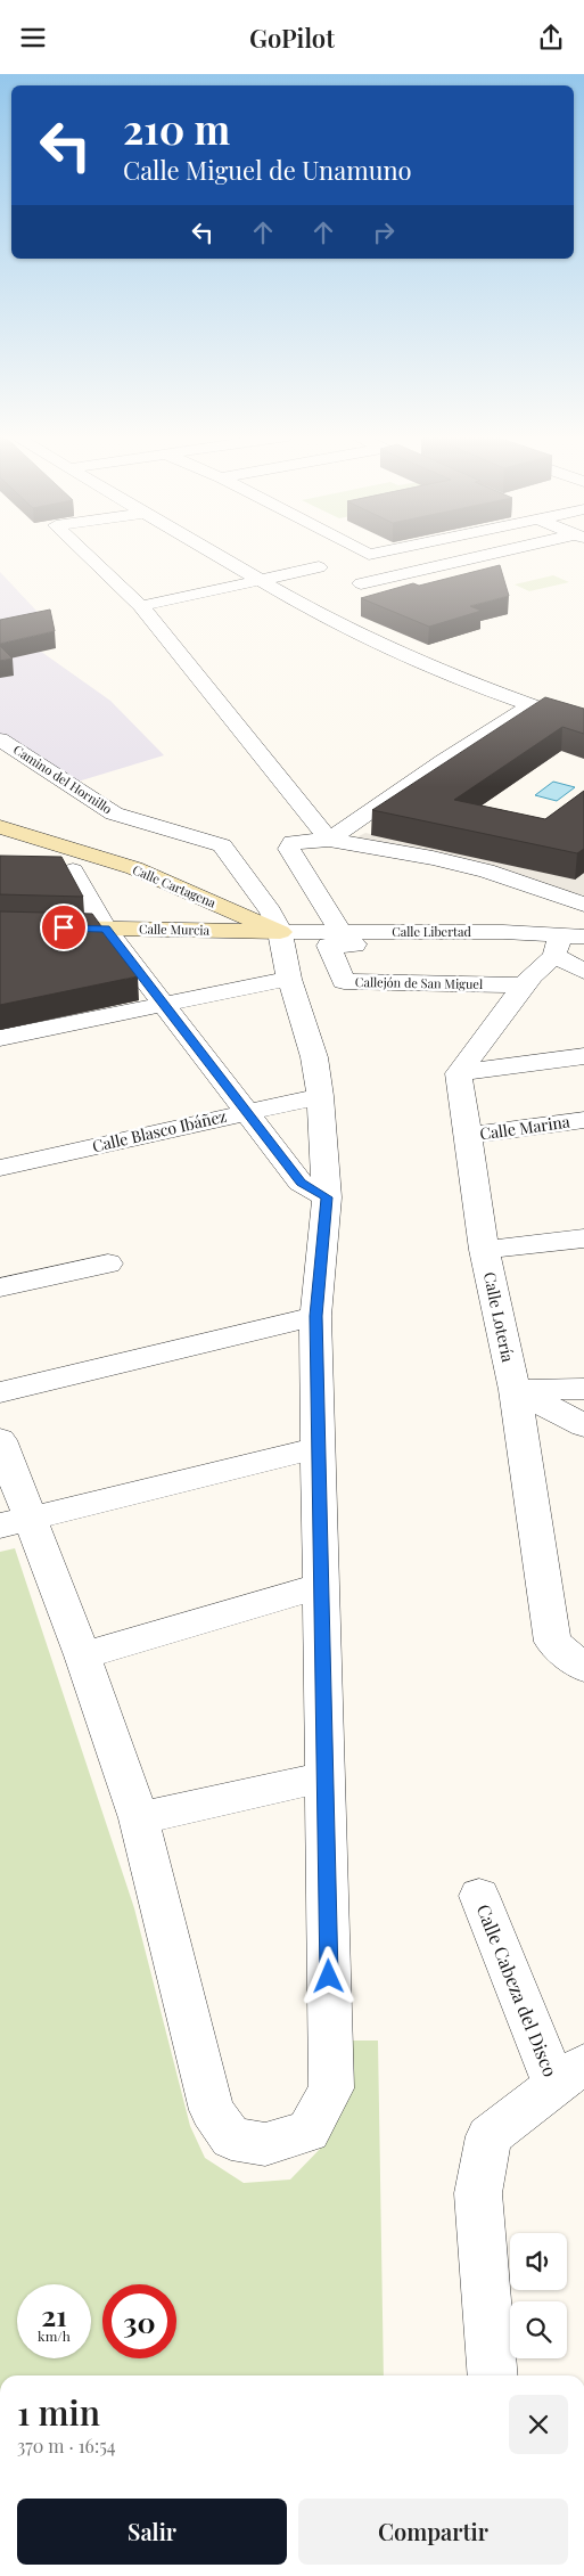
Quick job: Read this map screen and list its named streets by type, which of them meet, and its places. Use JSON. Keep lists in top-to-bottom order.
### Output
{
  "streets": {
    "main road": ["Calle Cartagena", "Calle Murcia"],
    "street": [
      "Camino del Hornillo",
      "Calle Libertad",
      "Callejón de San Miguel",
      "Calle Marina",
      "Calle Blasco Ibáñez",
      "Calle Lotería",
      "Calle Cabeza del Disco"
    ]
  },
  "crossings": [
    ["Camino del Hornillo", "Calle Cartagena"],
    ["Camino del Hornillo", "Calle Murcia"],
    ["Camino del Hornillo", "Calle Libertad"],
    ["Camino del Hornillo", "Calle Blasco Ibáñez"],
    ["Calle Cartagena", "Calle Murcia"],
    ["Calle Cartagena", "Calle Libertad"],
    ["Calle Murcia", "Calle Libertad"],
    ["Calle Libertad", "Callejón de San Miguel"],
    ["Calle Marina", "Calle Lotería"]
  ],
  "page": {
    "header": "GoPilot",
    "turn": ["210 m", "Calle Miguel de Unamuno"],
    "speed": "21 km/h",
    "limit": "30",
    "heading": ["1 min", "370 m · 16:54"],
    "buttons": ["Salir", "Compartir"]
  }
}
